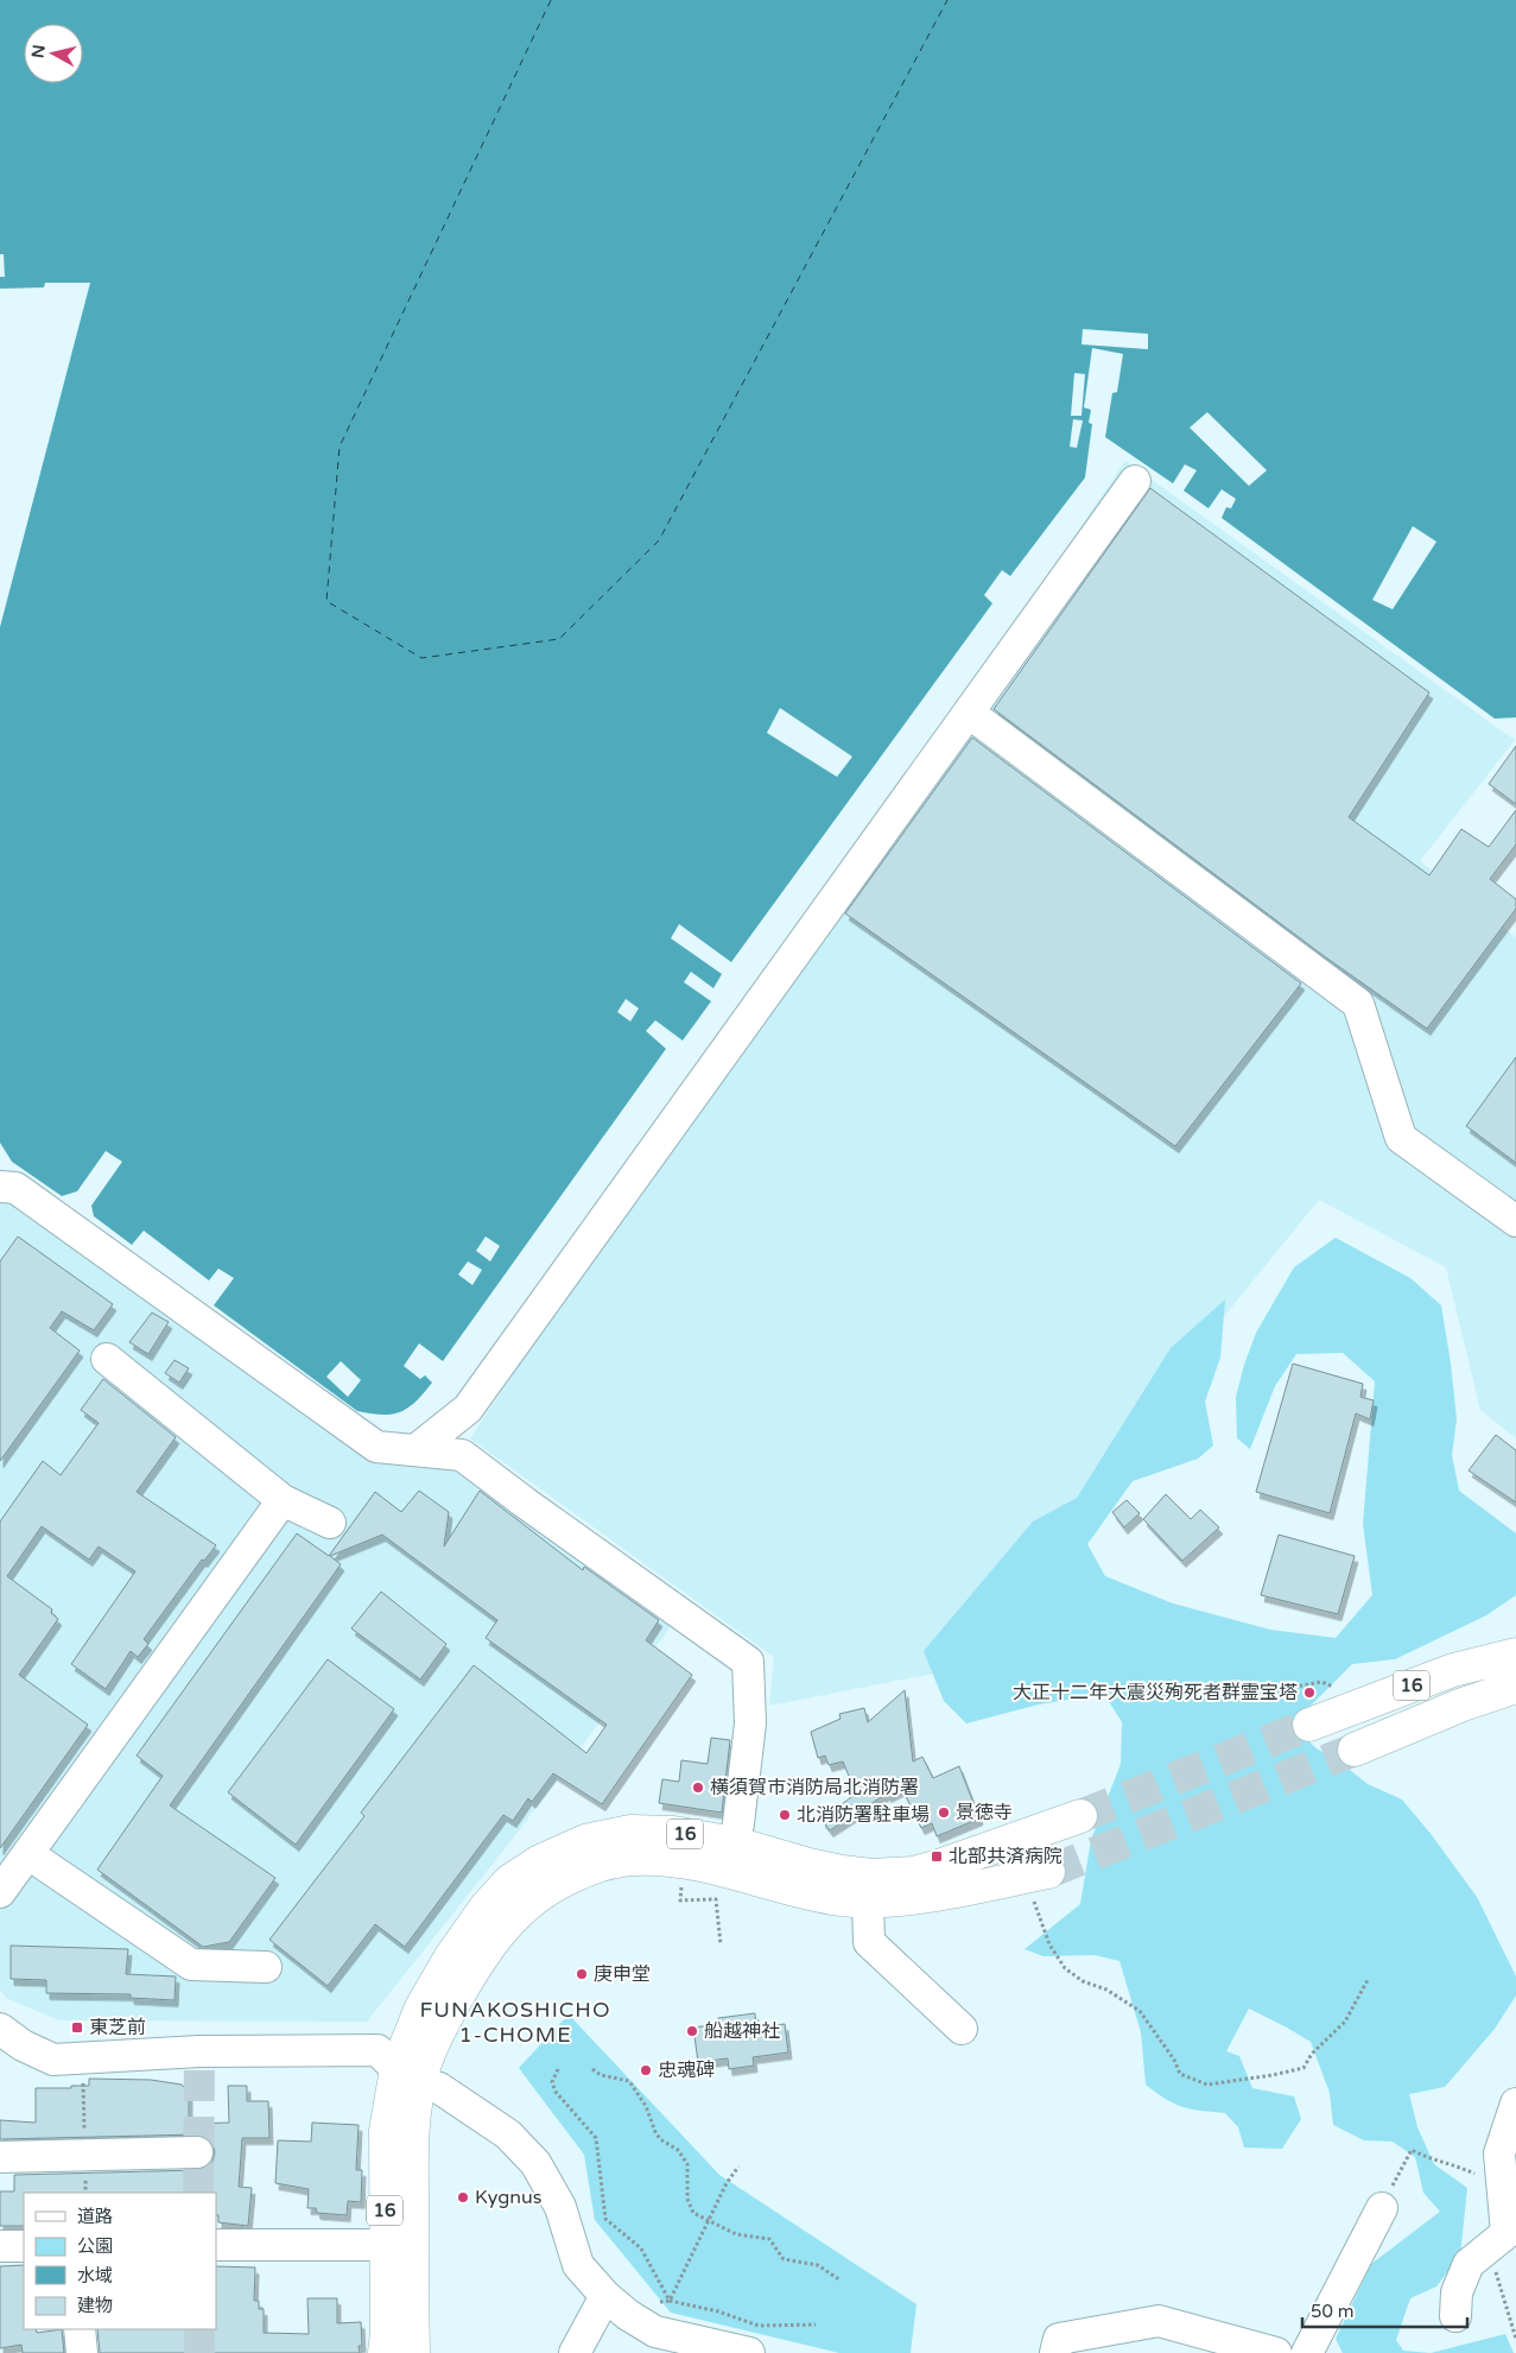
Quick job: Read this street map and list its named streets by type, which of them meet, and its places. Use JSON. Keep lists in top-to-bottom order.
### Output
{
  "streets": {
    "highway": ["16"]
  },
  "districts": ["FUNAKOSHICHO 1-CHOME"],
  "places": {
    "other": [
      "大正十二年大震災殉死者群霊宝塔",
      "横須賀市消防局北消防署",
      "景徳寺",
      "北消防署駐車場",
      "庚申堂",
      "船越神社",
      "忠魂碑",
      "Kygnus"
    ],
    "transit": ["北部共済病院", "東芝前"]
  },
  "legend": [
    "道路",
    "公園",
    "水域",
    "建物"
  ],
  "scale_bar": "50 m",
  "north": "left"
}
